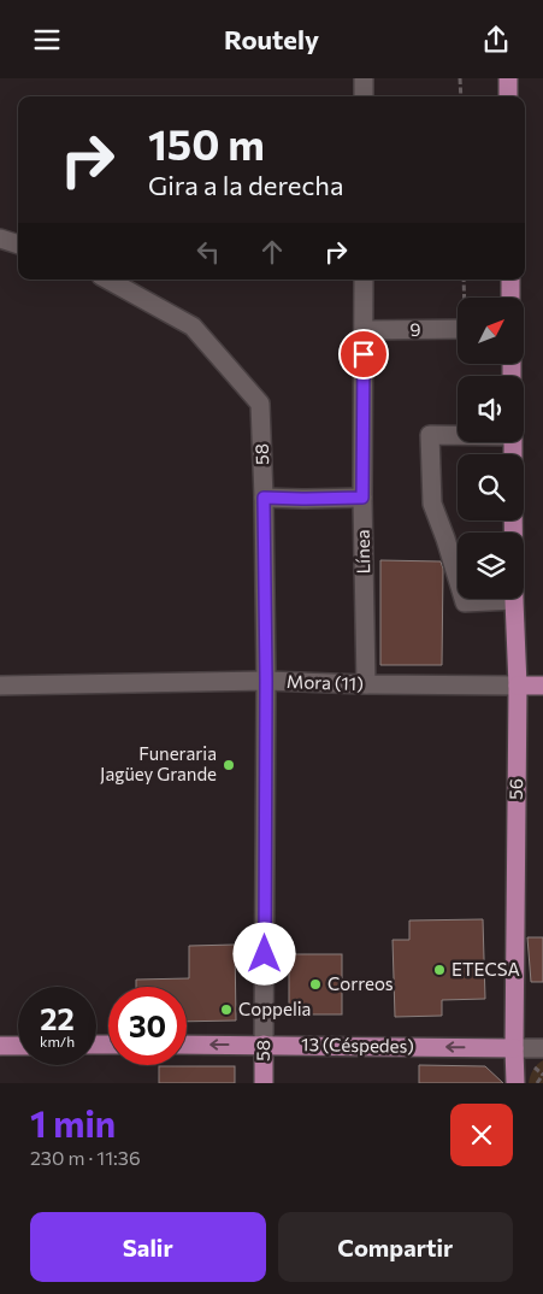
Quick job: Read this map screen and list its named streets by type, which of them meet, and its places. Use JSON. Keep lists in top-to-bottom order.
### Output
{
  "streets": {
    "main road": [
      "58",
      "Mora (11)",
      "56",
      "13 (Céspedes)"
    ],
    "street": ["9", "Línea"]
  },
  "crossings": [
    ["9", "Línea"],
    ["58", "Mora (11)"],
    ["58", "13 (Céspedes)"],
    ["Línea", "Mora (11)"],
    ["Mora (11)", "56"],
    ["56", "13 (Céspedes)"]
  ],
  "one_way": ["13 (Céspedes)"],
  "places": [
    "Funeraria Jagüey Grande",
    "ETECSA",
    "Correos",
    "Coppelia"
  ],
  "north": "top right",
  "page": {
    "header": "Routely",
    "turn": ["150 m", "Gira a la derecha"],
    "speed": "22 km/h",
    "limit": "30",
    "heading": ["1 min", "230 m · 11:36"],
    "buttons": ["Salir", "Compartir"]
  }
}
